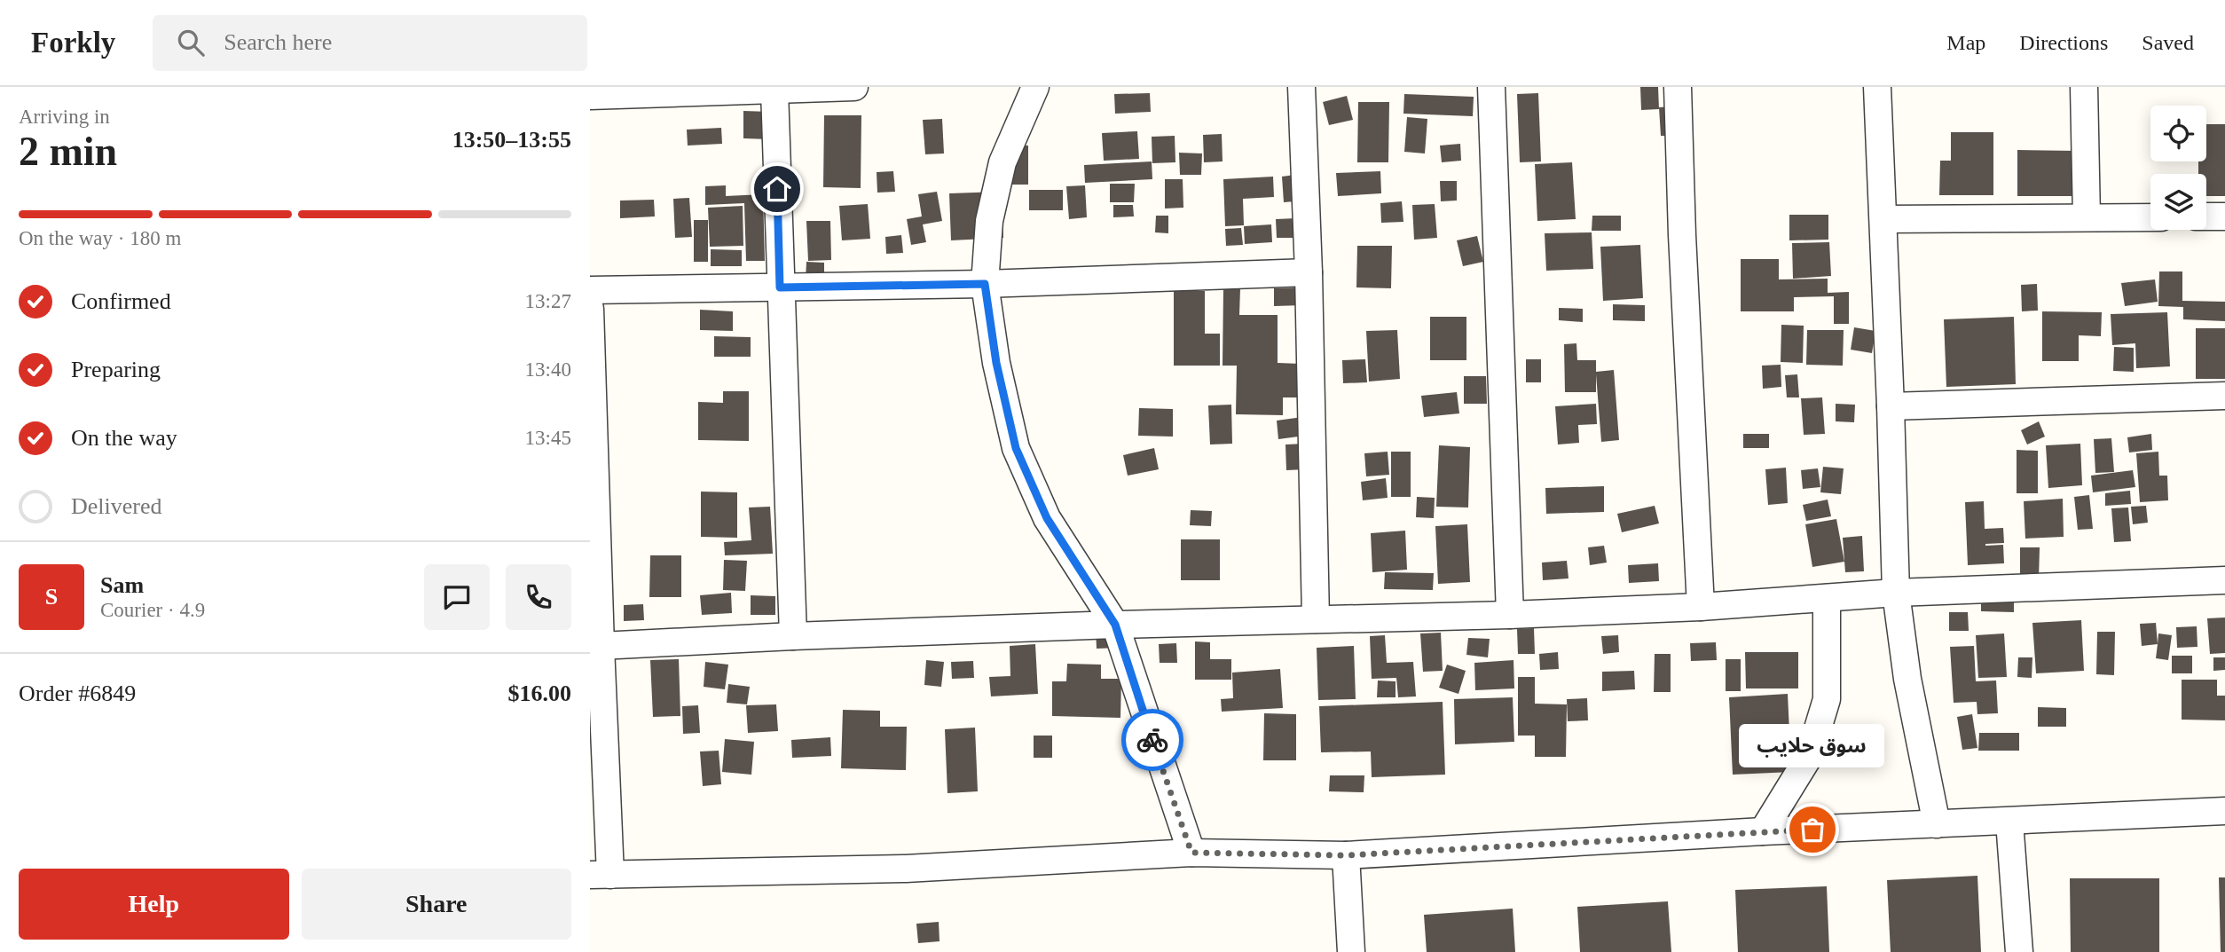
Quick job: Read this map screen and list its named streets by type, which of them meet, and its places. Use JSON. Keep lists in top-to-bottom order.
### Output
{
  "places": ["سوق حلايب"],
  "page": {
    "header": "Forkly",
    "search": "Search here",
    "nav": ["Map", "Directions", "Saved"],
    "heading": ["2 min", "Arriving in", "13:50–13:55"],
    "panel": [
      "Sam",
      "Courier · 4.9",
      "Order #6849",
      "$16.00"
    ],
    "bar": "On the way · 180 m",
    "list": [
      ["Confirmed", "13:27"],
      ["Preparing", "13:40"],
      ["On the way", "13:45"],
      "Delivered"
    ],
    "round": "S",
    "bubble": "سوق حلايب",
    "buttons": ["Help", "Share"]
  }
}
